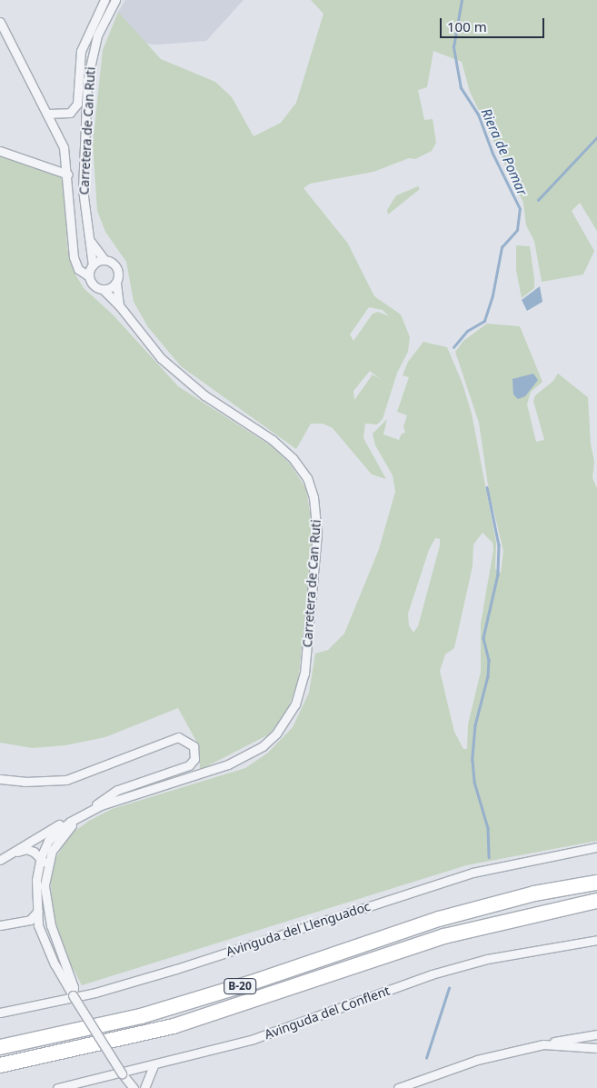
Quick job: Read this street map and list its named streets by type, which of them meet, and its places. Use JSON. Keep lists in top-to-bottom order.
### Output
{
  "streets": {
    "highway": ["B-20"],
    "street": ["Carretera de Can Ruti", "Avinguda del Llenguadoc", "Avinguda del Conflent"]
  },
  "crossings": [
    ["Carretera de Can Ruti", "Avinguda del Llenguadoc"],
    ["Carretera de Can Ruti", "Avinguda del Conflent"]
  ],
  "water": ["Riera de Pomar"],
  "scale_bar": "100 m"
}
